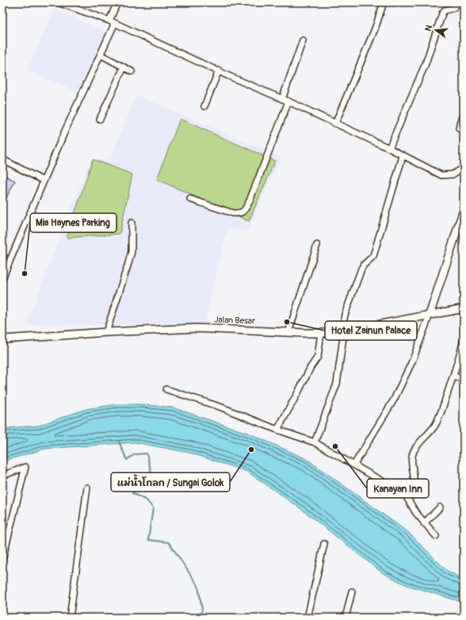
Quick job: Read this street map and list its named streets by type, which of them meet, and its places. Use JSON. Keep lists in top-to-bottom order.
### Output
{
  "streets": {
    "main road": ["Jalan Besar"]
  },
  "places": [
    "Mia Haynes Parking",
    "Hotel Zainun Palace",
    "Kanayan Inn",
    "แม่น้ำโกลก / Sungai Golok"
  ],
  "north": "left"
}
